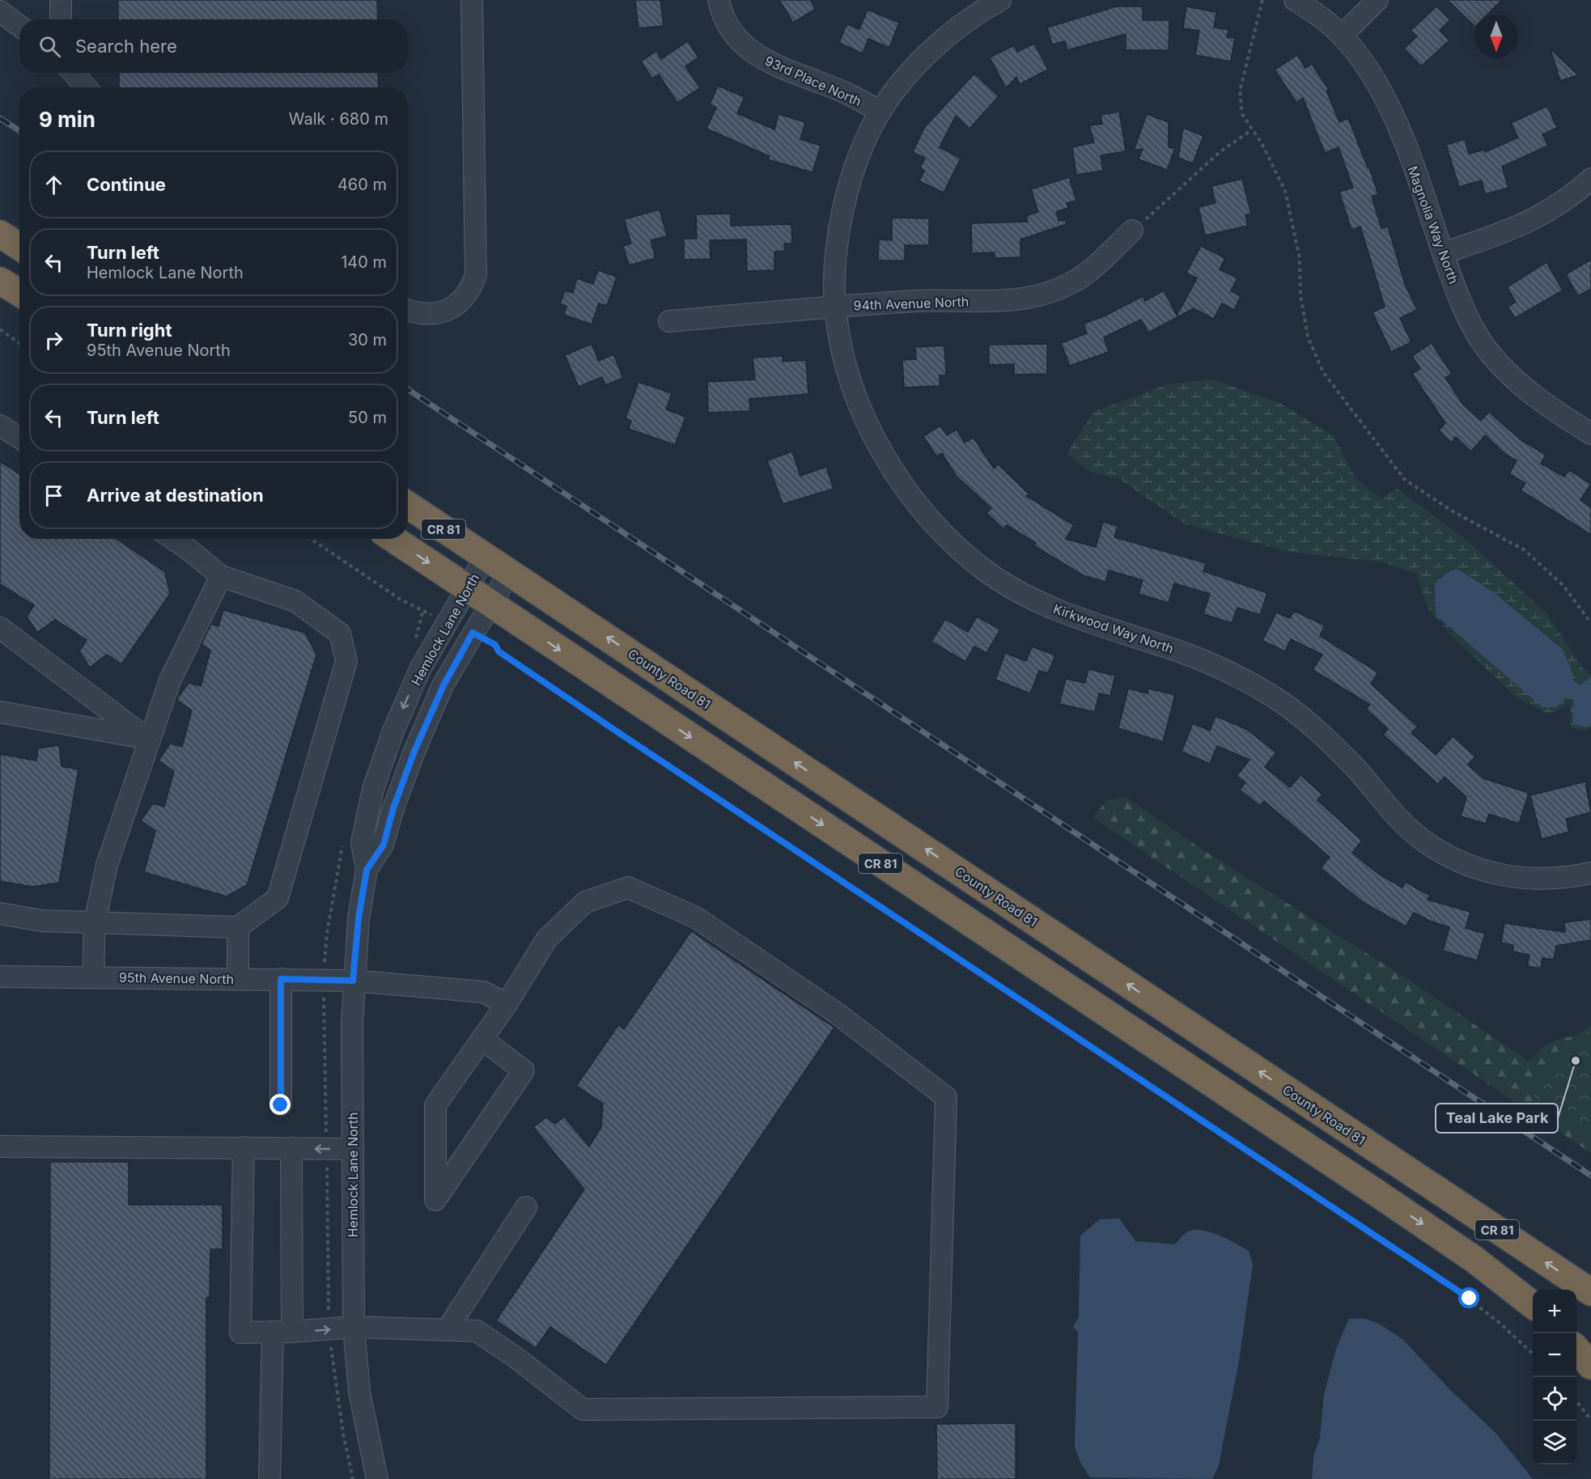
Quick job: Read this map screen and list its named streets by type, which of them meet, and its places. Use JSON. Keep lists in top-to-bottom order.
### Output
{
  "streets": {
    "highway": ["CR 81", "County Road 81"],
    "street": [
      "93rd Place North",
      "Magnolia Way North",
      "94th Avenue North",
      "Kirkwood Way North",
      "Hemlock Lane North",
      "95th Avenue North"
    ]
  },
  "crossings": [
    ["93rd Place North", "Kirkwood Way North"],
    ["94th Avenue North", "Kirkwood Way North"],
    ["CR 81", "Hemlock Lane North"],
    ["Hemlock Lane North", "County Road 81"],
    ["Hemlock Lane North", "95th Avenue North"]
  ],
  "places": ["Teal Lake Park"],
  "north": "bottom",
  "page": {
    "search": "Search here",
    "heading": ["9 min", "Walk · 680 m"],
    "list": [
      ["Continue", "460 m"],
      ["Turn left", "Hemlock Lane North", "140 m"],
      ["Turn right", "95th Avenue North", "30 m"],
      ["Turn left", "50 m"],
      "Arrive at destination"
    ],
    "map_buttons": ["+", "−"]
  }
}
